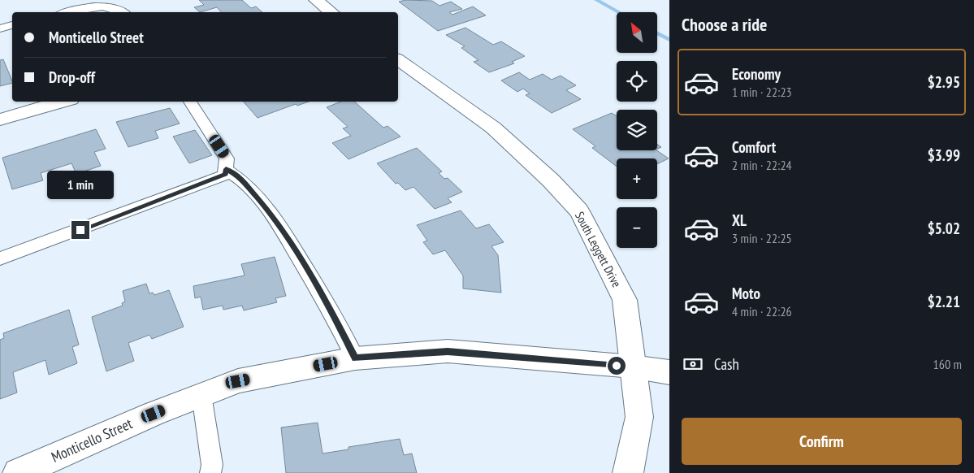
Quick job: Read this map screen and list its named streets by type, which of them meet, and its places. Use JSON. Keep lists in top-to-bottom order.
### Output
{
  "streets": {
    "street": ["South Leggett Drive", "Monticello Street"]
  },
  "crossings": [
    ["South Leggett Drive", "Monticello Street"]
  ],
  "north": "top left",
  "page": {
    "heading": "Choose a ride",
    "map_buttons": ["+", "−"],
    "banner": ["Monticello Street", "Drop-off"],
    "list": [
      {
        "name": "Economy",
        "note": "1 min · 22:23",
        "value": "$2.95"
      },
      {
        "name": "Comfort",
        "note": "2 min · 22:24",
        "value": "$3.99"
      },
      {
        "name": "XL",
        "note": "3 min · 22:25",
        "value": "$5.02"
      },
      {
        "name": "Moto",
        "note": "4 min · 22:26",
        "value": "$2.21"
      }
    ],
    "bubble": "1 min",
    "pay": ["Cash", "160 m"],
    "buttons": "Confirm"
  }
}
